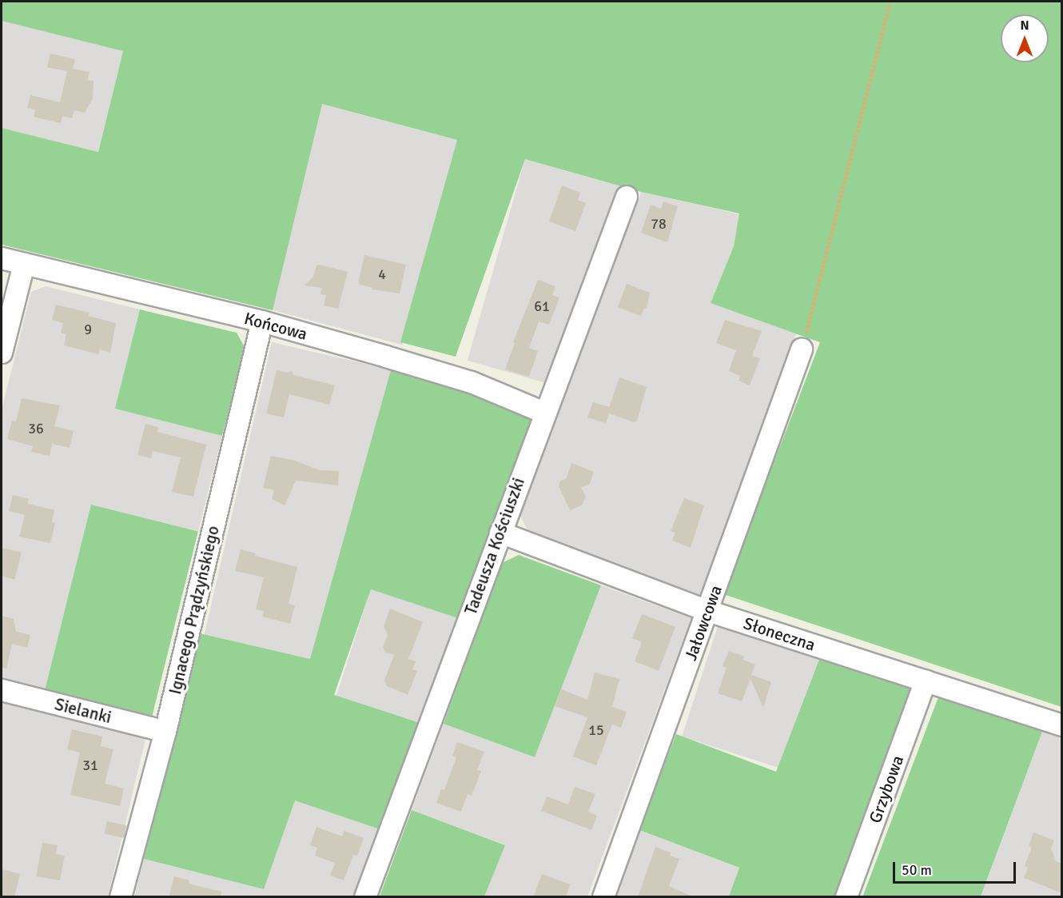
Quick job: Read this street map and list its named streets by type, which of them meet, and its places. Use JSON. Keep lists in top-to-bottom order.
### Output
{
  "streets": {
    "street": [
      "Końcowa",
      "Tadeusza Kościuszki",
      "Ignacego Prądzyńskiego",
      "Jałowcowa",
      "Słoneczna",
      "Sielanki",
      "Grzybowa"
    ]
  },
  "crossings": [
    ["Końcowa", "Tadeusza Kościuszki"],
    ["Końcowa", "Ignacego Prądzyńskiego"],
    ["Tadeusza Kościuszki", "Słoneczna"],
    ["Ignacego Prądzyńskiego", "Sielanki"],
    ["Jałowcowa", "Słoneczna"],
    ["Słoneczna", "Grzybowa"]
  ],
  "house_numbers": [
    "78",
    "4",
    "61",
    "9",
    "36",
    "15",
    "31"
  ],
  "scale_bar": "50 m",
  "north": "top"
}
